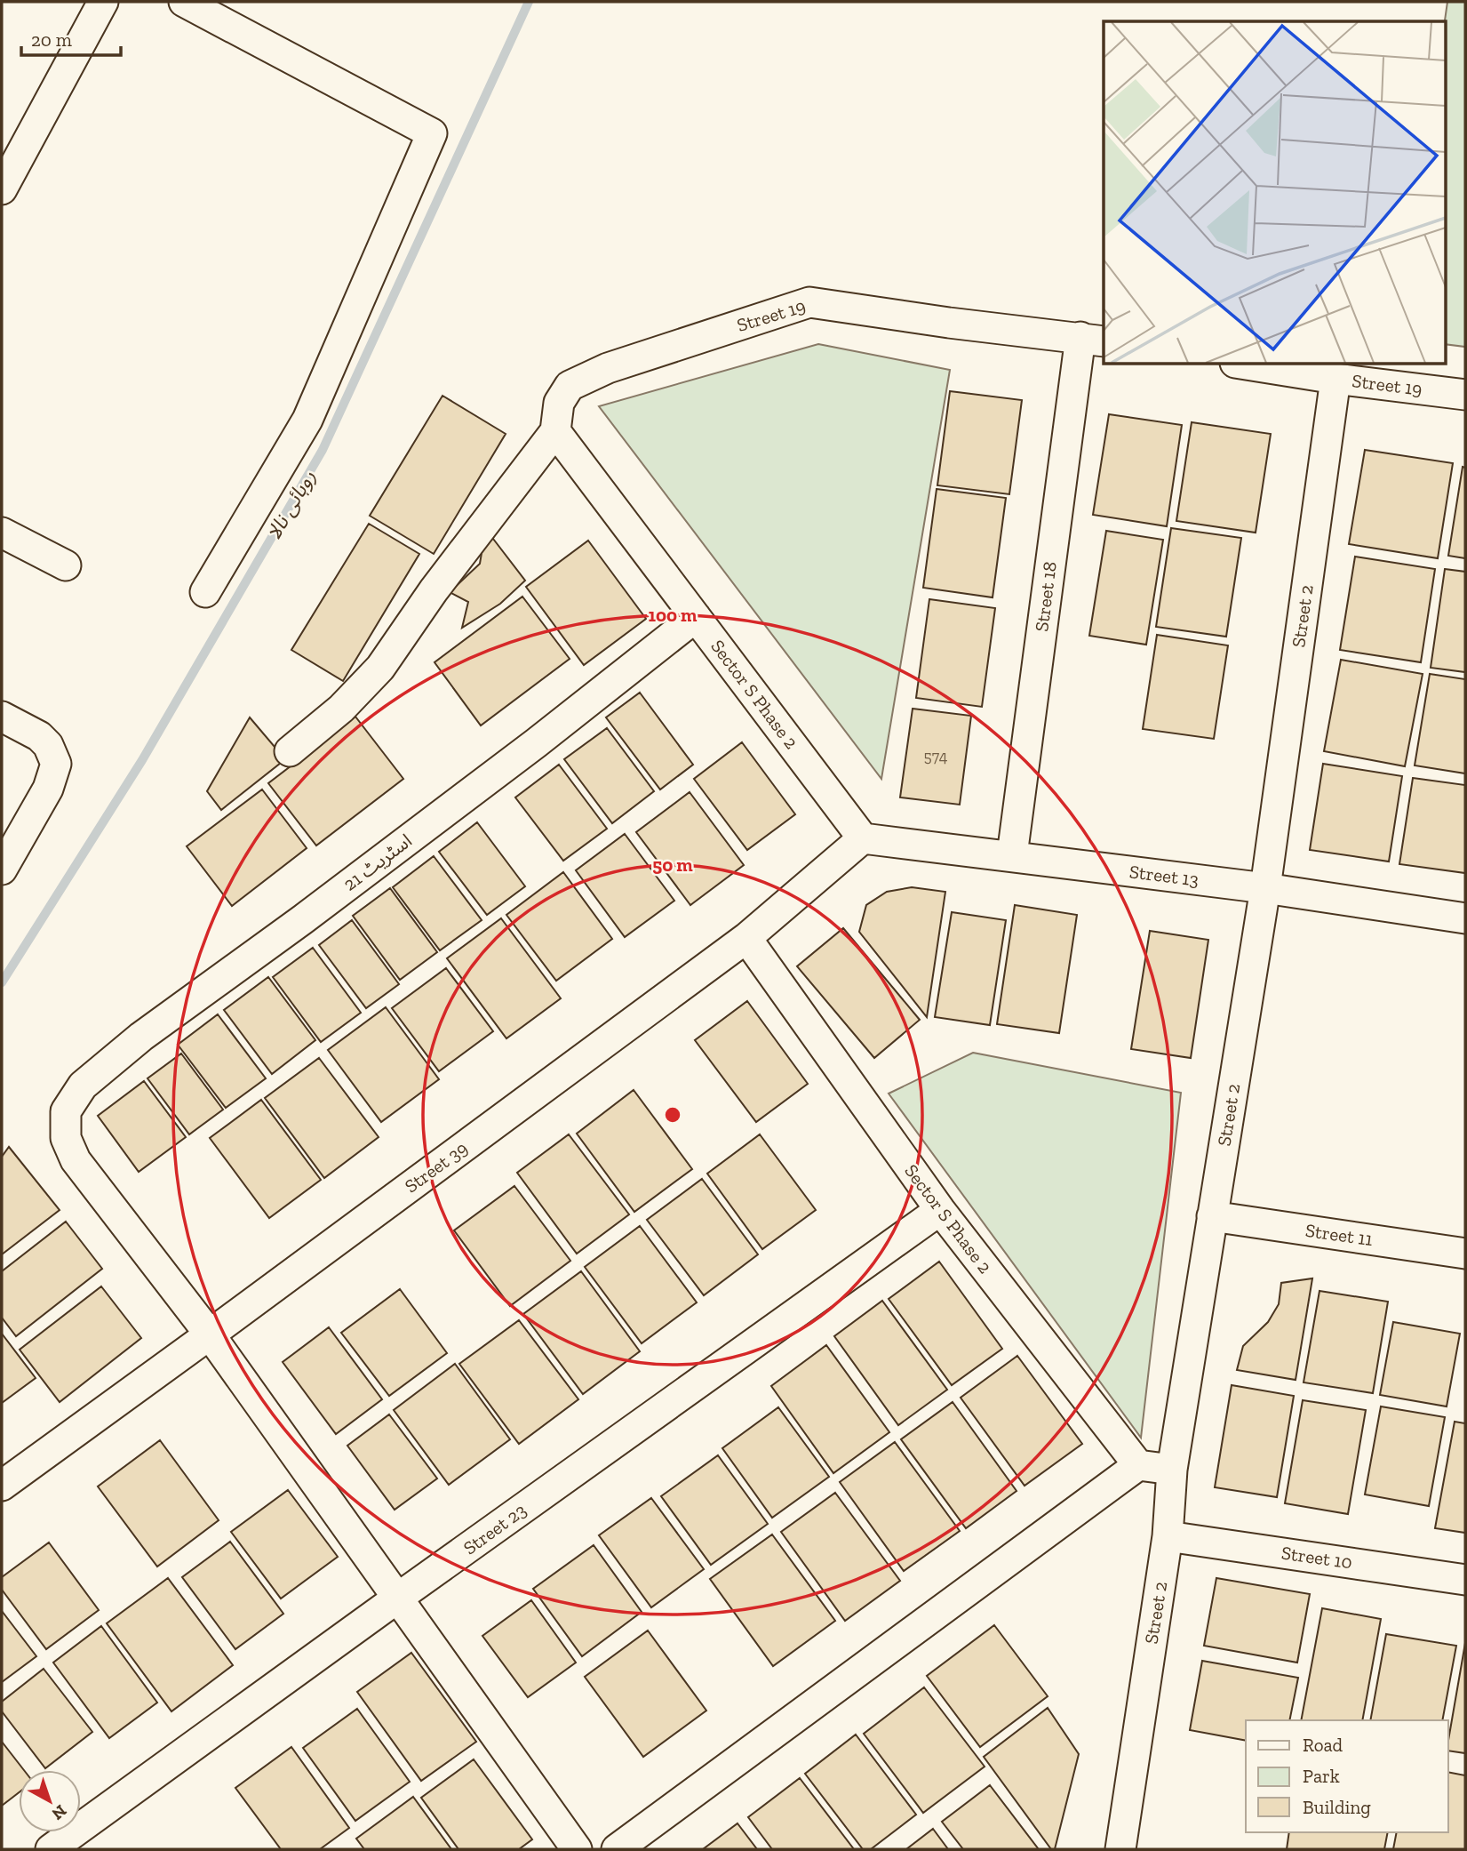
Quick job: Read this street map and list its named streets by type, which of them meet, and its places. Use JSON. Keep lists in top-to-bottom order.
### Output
{
  "streets": {
    "street": [
      "Street 19",
      "Street 18",
      "Street 2",
      "Sector S Phase 2",
      "اسٹریٹ 21",
      "Street 13",
      "Street 39",
      "Street 11",
      "Street 23",
      "Street 10"
    ]
  },
  "crossings": [
    ["Street 19", "Street 18"],
    ["Street 19", "Street 2"],
    ["Street 19", "Sector S Phase 2"],
    ["Street 18", "Street 13"],
    ["Street 2", "Street 13"],
    ["Street 2", "Street 11"],
    ["Street 2", "Street 10"],
    ["Sector S Phase 2", "اسٹریٹ 21"],
    ["Sector S Phase 2", "Street 13"],
    ["Sector S Phase 2", "Street 39"],
    ["Sector S Phase 2", "Street 23"],
    ["اسٹریٹ 21", "Street 39"],
    ["Street 13", "Street 39"]
  ],
  "water": ["روہائی نالا"],
  "house_numbers": ["574"],
  "legend": ["Road", "Park", "Building"],
  "scale_bar": "20 m",
  "north": "bottom right",
  "rings": ["100 m", "50 m"]
}
